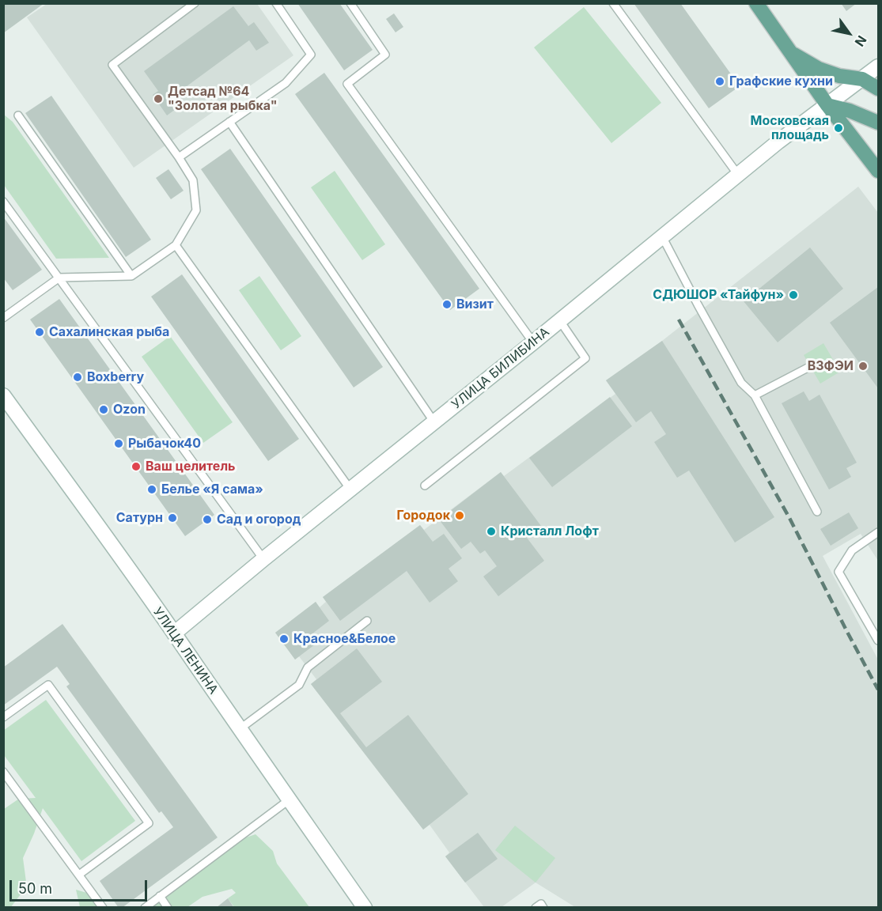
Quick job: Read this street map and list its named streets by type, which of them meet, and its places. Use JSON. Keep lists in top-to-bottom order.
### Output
{
  "streets": {
    "main road": ["УЛИЦА БИЛИБИНА", "УЛИЦА ЛЕНИНА"]
  },
  "crossings": [
    ["УЛИЦА БИЛИБИНА", "УЛИЦА ЛЕНИНА"]
  ],
  "places": [
    "Графские кухни",
    "Детсад №64 \"Золотая рыбка\"",
    "Московская площадь",
    "СДЮШОР «Тайфун»",
    "Визит",
    "Сахалинская рыба",
    "ВЗФЭИ",
    "Boxberry",
    "Ozon",
    "Рыбачок40",
    "Ваш целитель",
    "Белье «Я сама»",
    "Городок",
    "Сатурн",
    "Сад и огород",
    "Кристалл Лофт",
    "Красное&Белое"
  ],
  "scale_bar": "50 m",
  "north": "bottom right"
}
